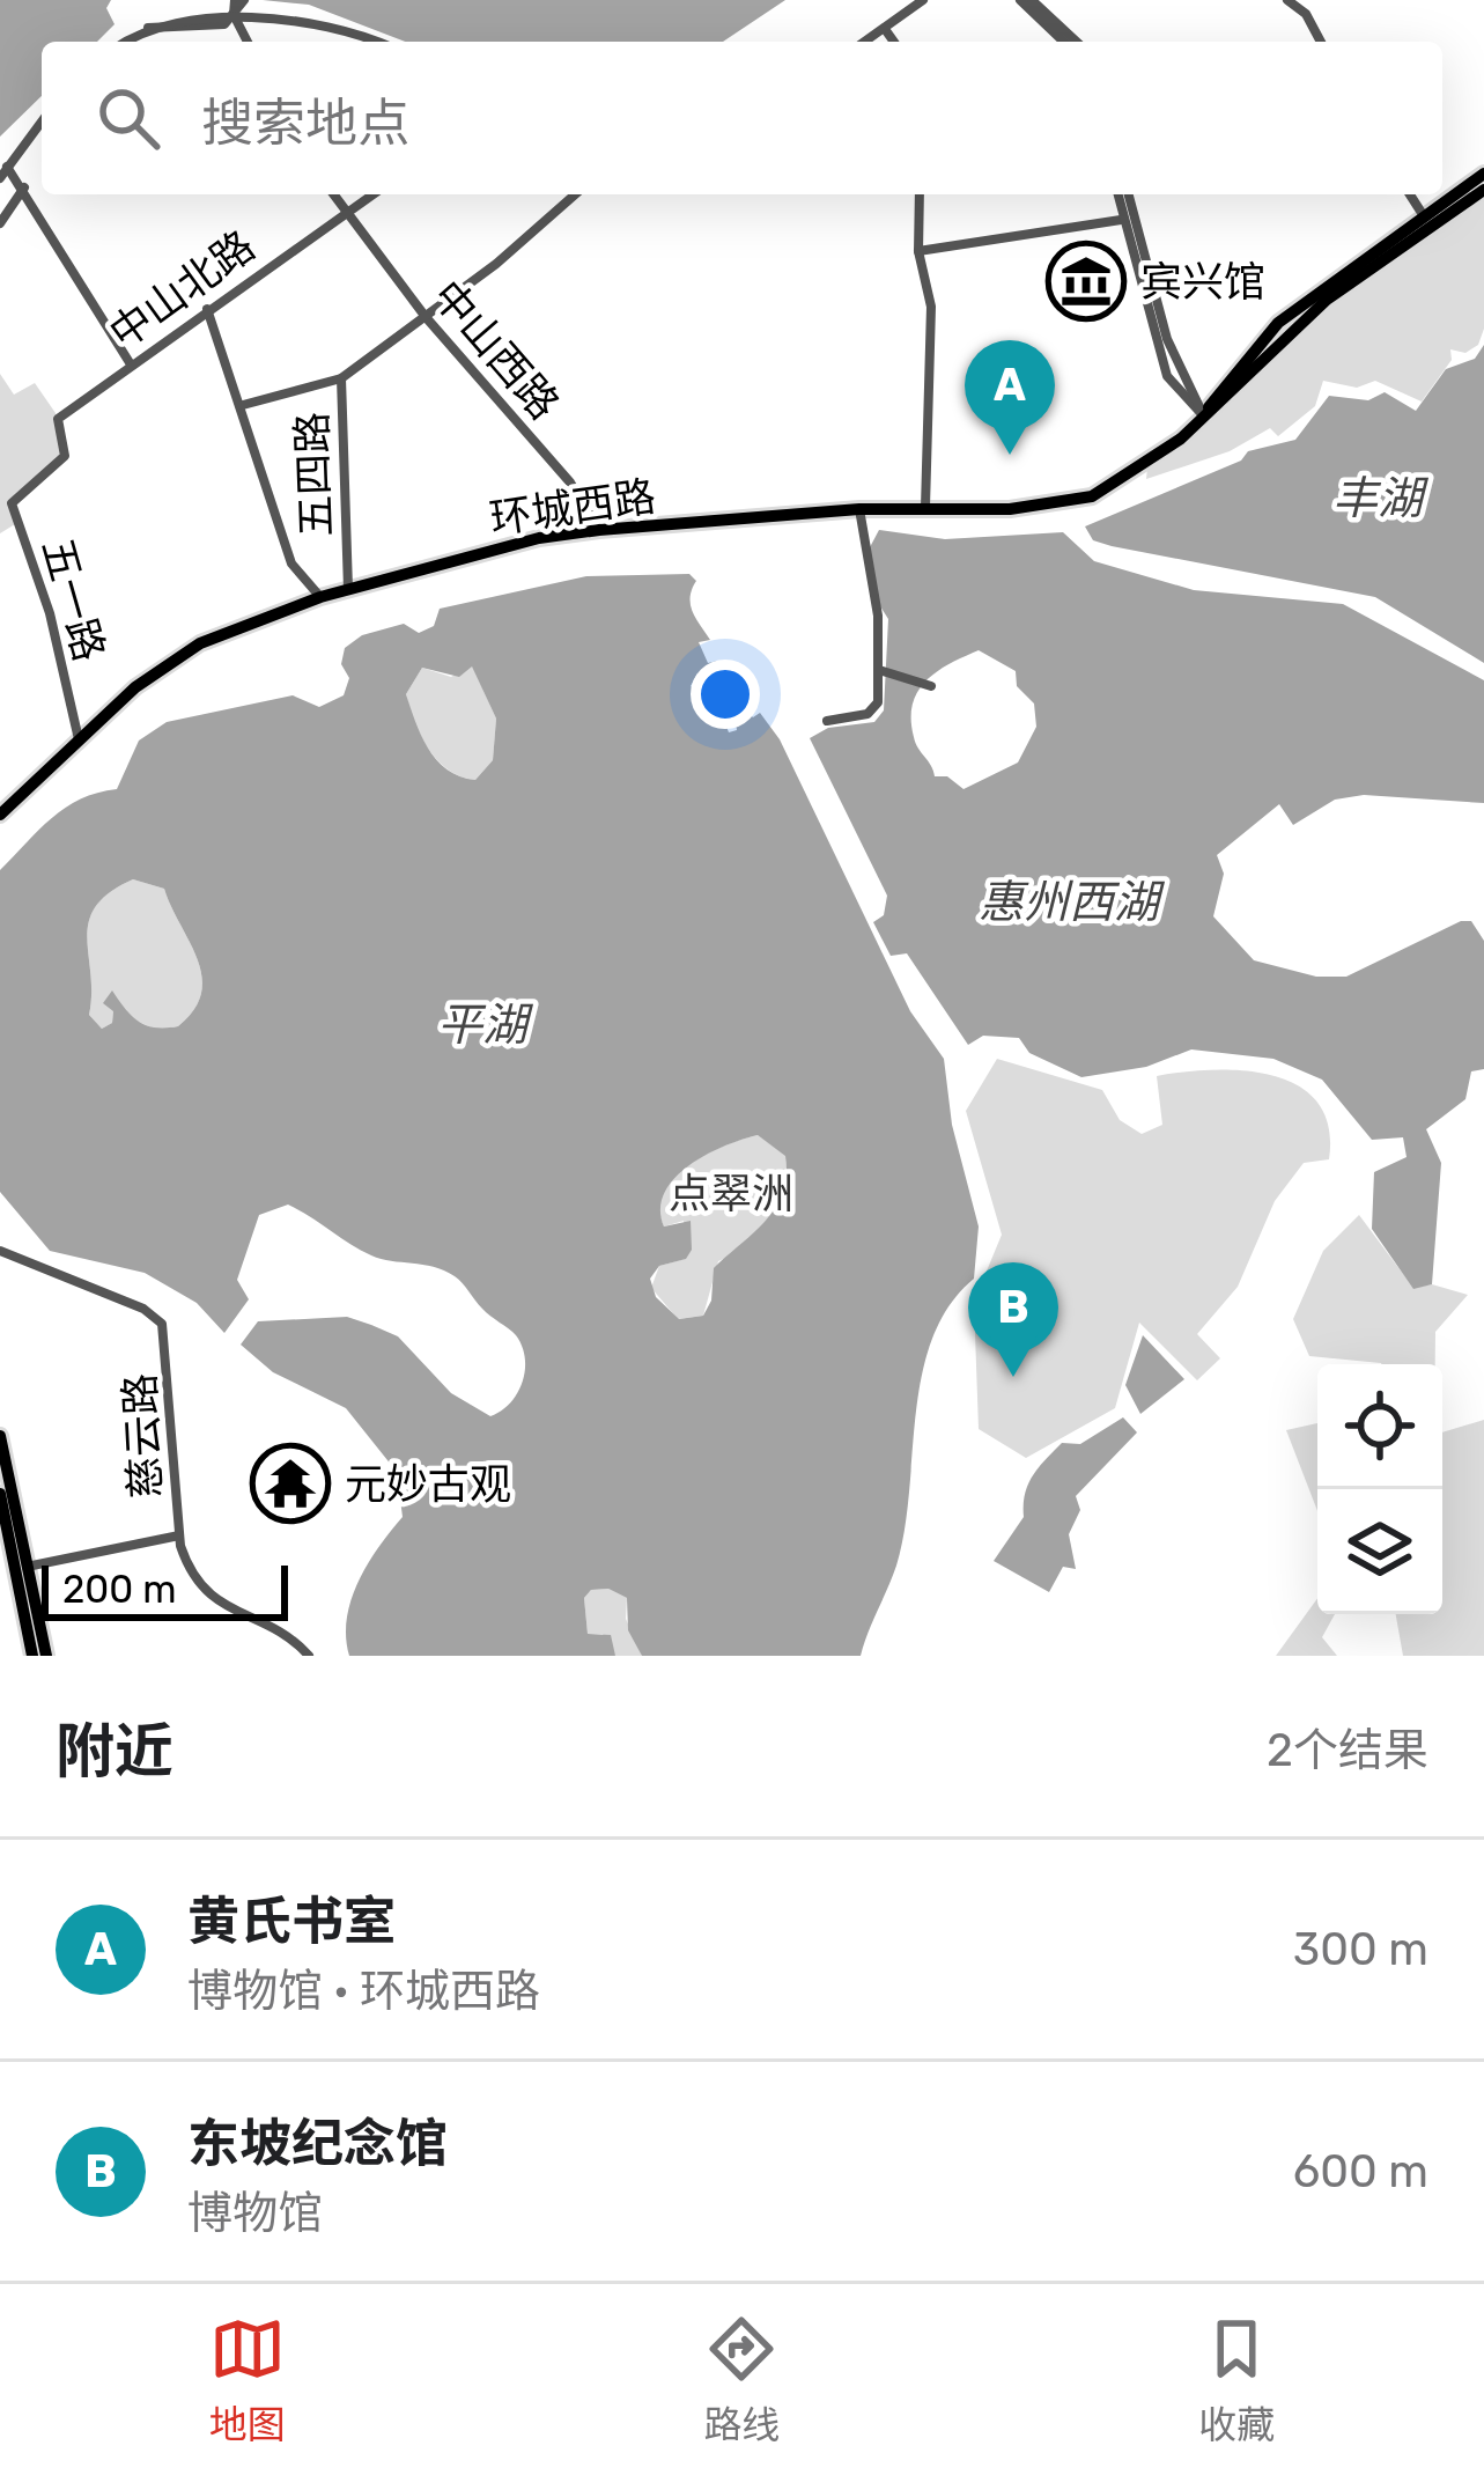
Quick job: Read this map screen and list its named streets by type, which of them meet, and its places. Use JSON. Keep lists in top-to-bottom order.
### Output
{
  "streets": {
    "main road": ["环城西路"],
    "street": [
      "中山北路",
      "中山西路",
      "五四路",
      "五一路",
      "慈云路"
    ]
  },
  "crossings": [
    ["中山北路", "中山西路"],
    ["中山北路", "五一路"],
    ["中山西路", "五四路"],
    ["中山西路", "环城西路"],
    ["五四路", "环城西路"],
    ["环城西路", "五一路"]
  ],
  "water": ["丰湖", "惠州西湖", "平湖"],
  "parks": ["点翠洲"],
  "places": {
    "museum": ["宾兴馆"],
    "temple": ["元妙古观"]
  },
  "scale_bar": "200 m",
  "page": {
    "search": "搜索地点",
    "pins": ["A", "B"],
    "scale": "200 m",
    "heading": ["附近", "2个结果"],
    "list": [
      {
        "mark": "A",
        "name": "黄氏书室",
        "note": "博物馆 · 环城西路",
        "value": "300 m"
      },
      {
        "mark": "B",
        "name": "东坡纪念馆",
        "note": "博物馆",
        "value": "600 m"
      }
    ],
    "nav": ["地图", "路线", "收藏"]
  }
}
